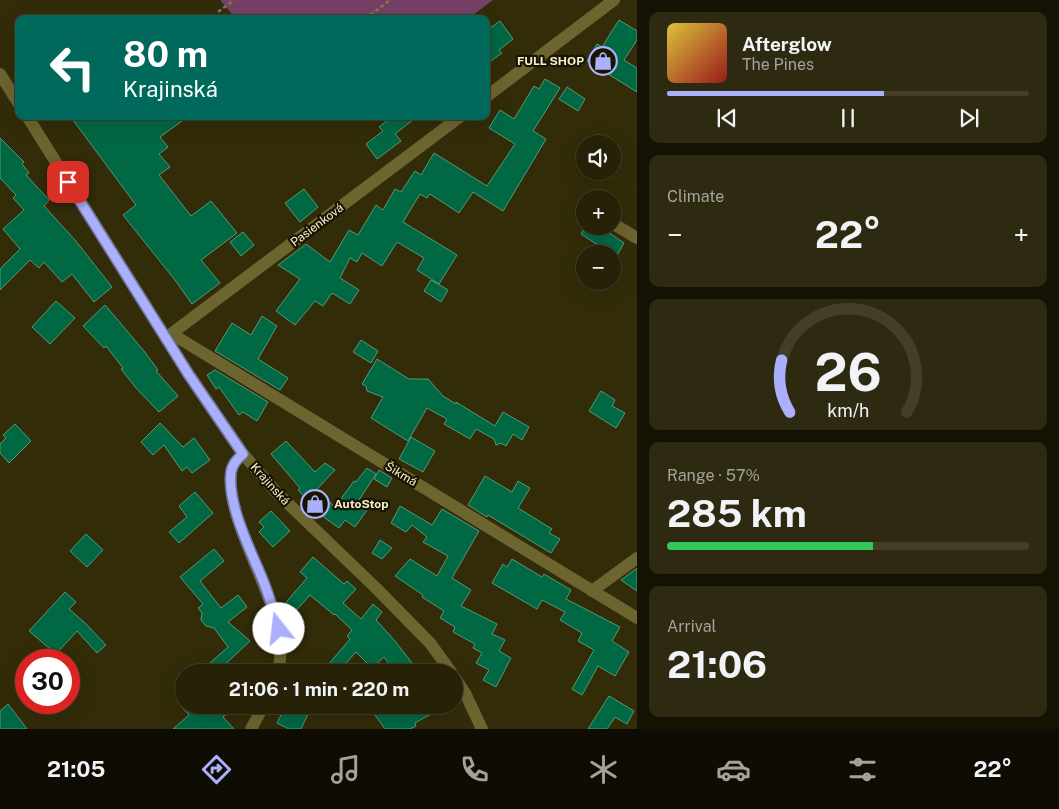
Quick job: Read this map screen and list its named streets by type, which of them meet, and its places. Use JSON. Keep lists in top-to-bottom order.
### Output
{
  "streets": {
    "street": ["Pasienková", "Šikmá", "Krajinská"]
  },
  "crossings": [
    ["Pasienková", "Šikmá"],
    ["Pasienková", "Krajinská"],
    ["Šikmá", "Krajinská"]
  ],
  "places": {
    "shop": ["FULL SHOP", "AutoStop"]
  },
  "page": {
    "turn": ["80 m", "Krajinská"],
    "song": ["Afterglow", "The Pines"],
    "map_buttons": ["+", "−"],
    "tile": [
      "Climate",
      ["Range · 57%", "285 km"],
      ["Arrival", "21:06"]
    ],
    "heat": ["−", "22°", "+"],
    "limit": "30",
    "trip": "21:06 · 1 min · 220 m",
    "tabs": ["21:05", "22°"],
    "gauge": ["26", "km/h"]
  }
}
